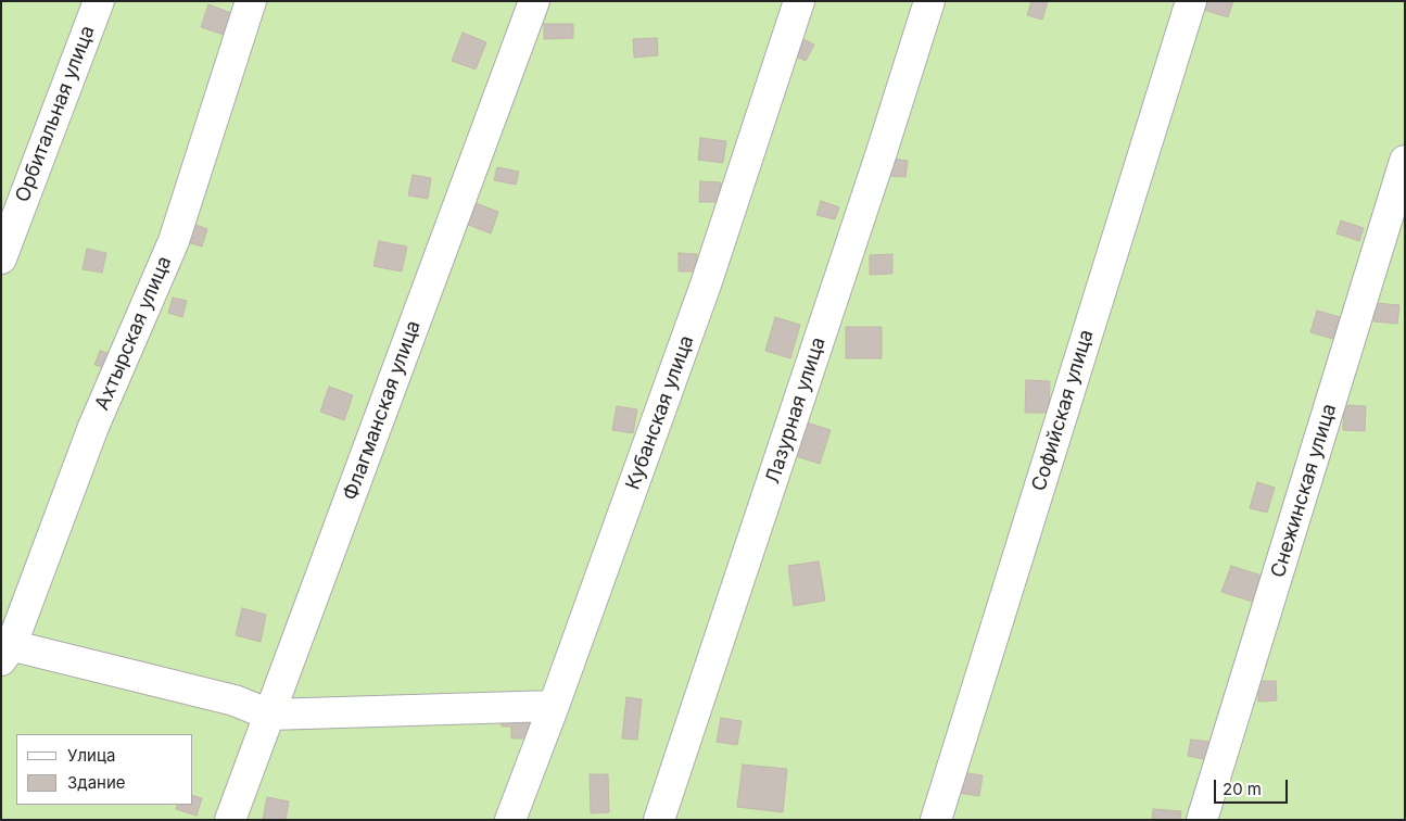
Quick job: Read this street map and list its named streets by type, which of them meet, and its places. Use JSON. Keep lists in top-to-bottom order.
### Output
{
  "streets": {
    "lane": [
      "Орбитальная улица",
      "Ахтырская улица",
      "Флагманская улица",
      "Лазурная улица",
      "Софийская улица",
      "Кубанская улица",
      "Снежинская улица"
    ]
  },
  "legend": ["Улица", "Здание"],
  "scale_bar": "20 m"
}
